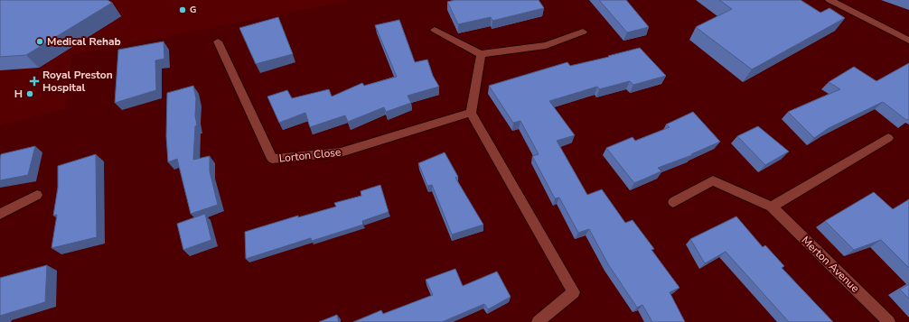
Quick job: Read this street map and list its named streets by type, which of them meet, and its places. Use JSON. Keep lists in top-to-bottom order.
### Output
{
  "streets": {
    "street": ["Lorton Close", "Merton Avenue"]
  },
  "places": {
    "other": ["G", "Medical Rehab", "H"],
    "health": ["Royal Preston Hospital"]
  }
}
